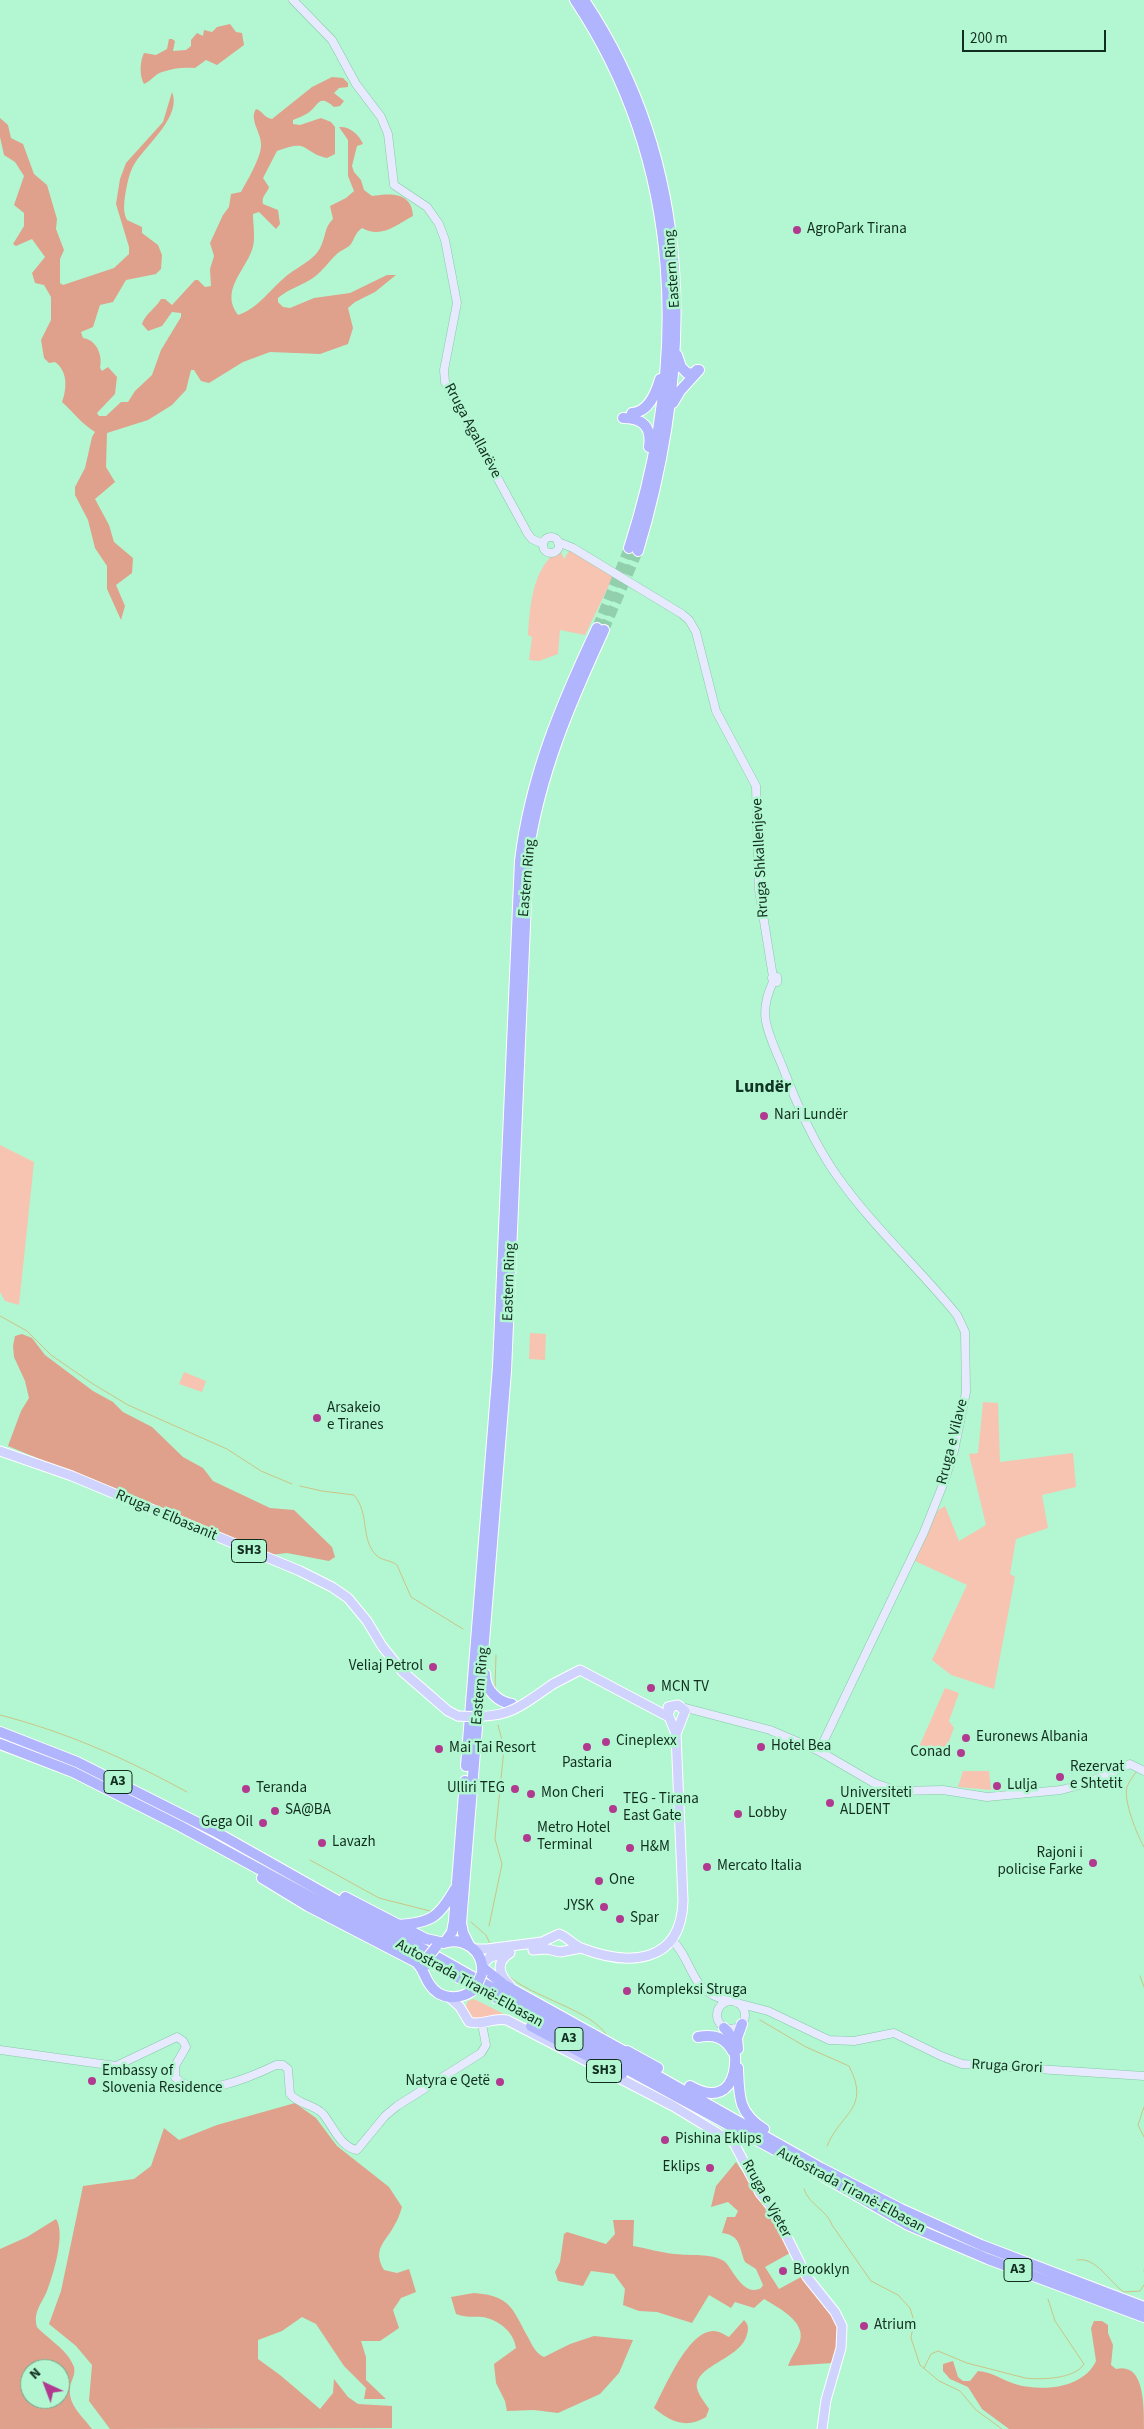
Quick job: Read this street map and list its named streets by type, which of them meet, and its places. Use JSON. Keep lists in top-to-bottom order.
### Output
{
  "streets": {
    "highway": ["Eastern Ring", "A3", "Autostrada Tiranë-Elbasan"],
    "main road": ["Rruga e Elbasanit", "SH3", "Rruga e Vjeter"],
    "street": [
      "Rruga Agallarëve",
      "Rruga Shkallenjeve",
      "Rruga e Vilave",
      "Rruga Grori"
    ]
  },
  "crossings": [
    ["Rruga Agallarëve", "Rruga Shkallenjeve"],
    ["Rruga Shkallenjeve", "Rruga e Vilave"],
    ["Rruga e Elbasanit", "SH3"],
    ["A3", "Autostrada Tiranë-Elbasan"]
  ],
  "districts": ["Lundër"],
  "places": [
    "AgroPark Tirana",
    "Nari Lundër",
    "Arsakeio e Tiranes",
    "Veliaj Petrol",
    "MCN TV",
    "Euronews Albania",
    "Cineplexx",
    "Pastaria",
    "Hotel Bea",
    "Mai Tai Resort",
    "Conad",
    "Rezervat e Shtetit",
    "Lulja",
    "Teranda",
    "Ulliri TEG",
    "Mon Cheri",
    "Universiteti ALDENT",
    "TEG - Tirana East Gate",
    "SA@BA",
    "Lobby",
    "Gega Oil",
    "Metro Hotel Terminal",
    "Lavazh",
    "H&M",
    "Rajoni i policise Farke",
    "Mercato Italia",
    "One",
    "JYSK",
    "Spar",
    "Kompleksi Struga",
    "Embassy of Slovenia Residence",
    "Natyra e Qetë",
    "Pishina Eklips",
    "Eklips",
    "Brooklyn",
    "Atrium"
  ],
  "scale_bar": "200 m",
  "north": "top left"
}
